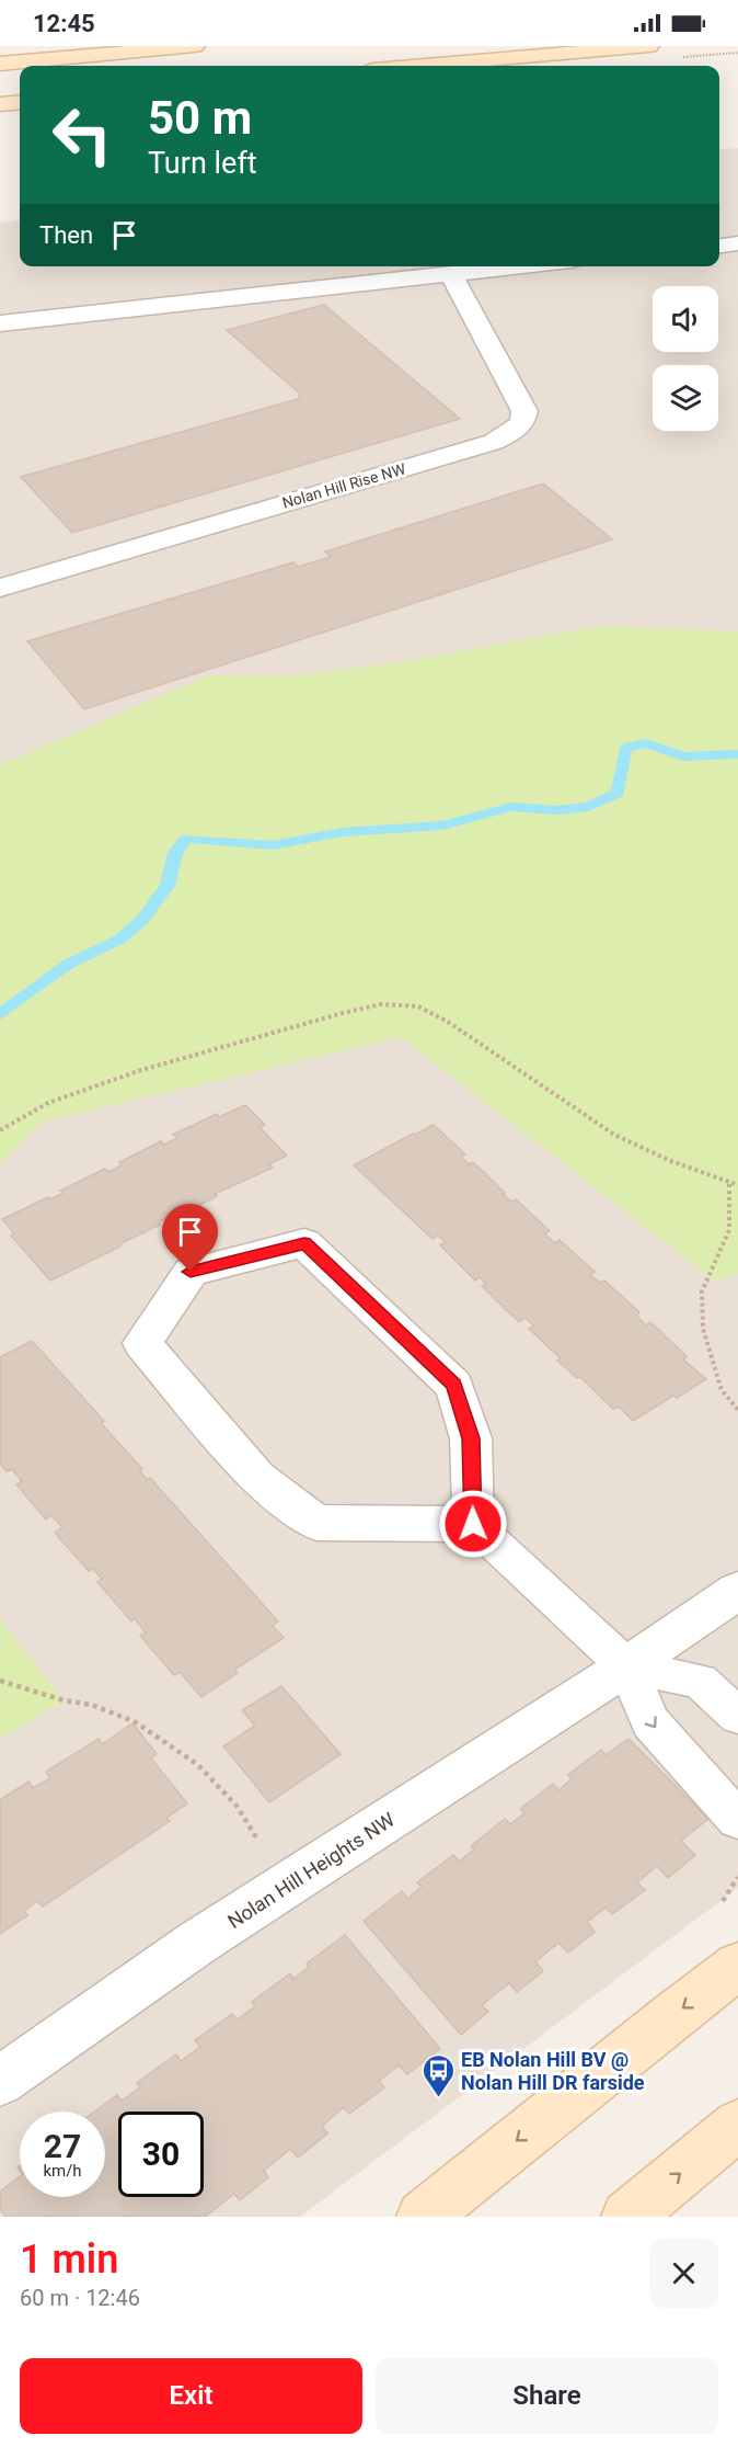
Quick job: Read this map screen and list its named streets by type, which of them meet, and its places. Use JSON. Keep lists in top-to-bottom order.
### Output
{
  "streets": {
    "street": ["Nolan Hill Rise NW", "Nolan Hill Heights NW"]
  },
  "places": {
    "bus stop": ["EB Nolan Hill BV @ Nolan Hill DR farside"]
  },
  "page": {
    "status": "12:45",
    "turn": ["50 m", "Turn left"],
    "then": "Then",
    "speed": "27 km/h",
    "limit": "30",
    "heading": ["1 min", "60 m · 12:46"],
    "buttons": ["Exit", "Share"]
  }
}
